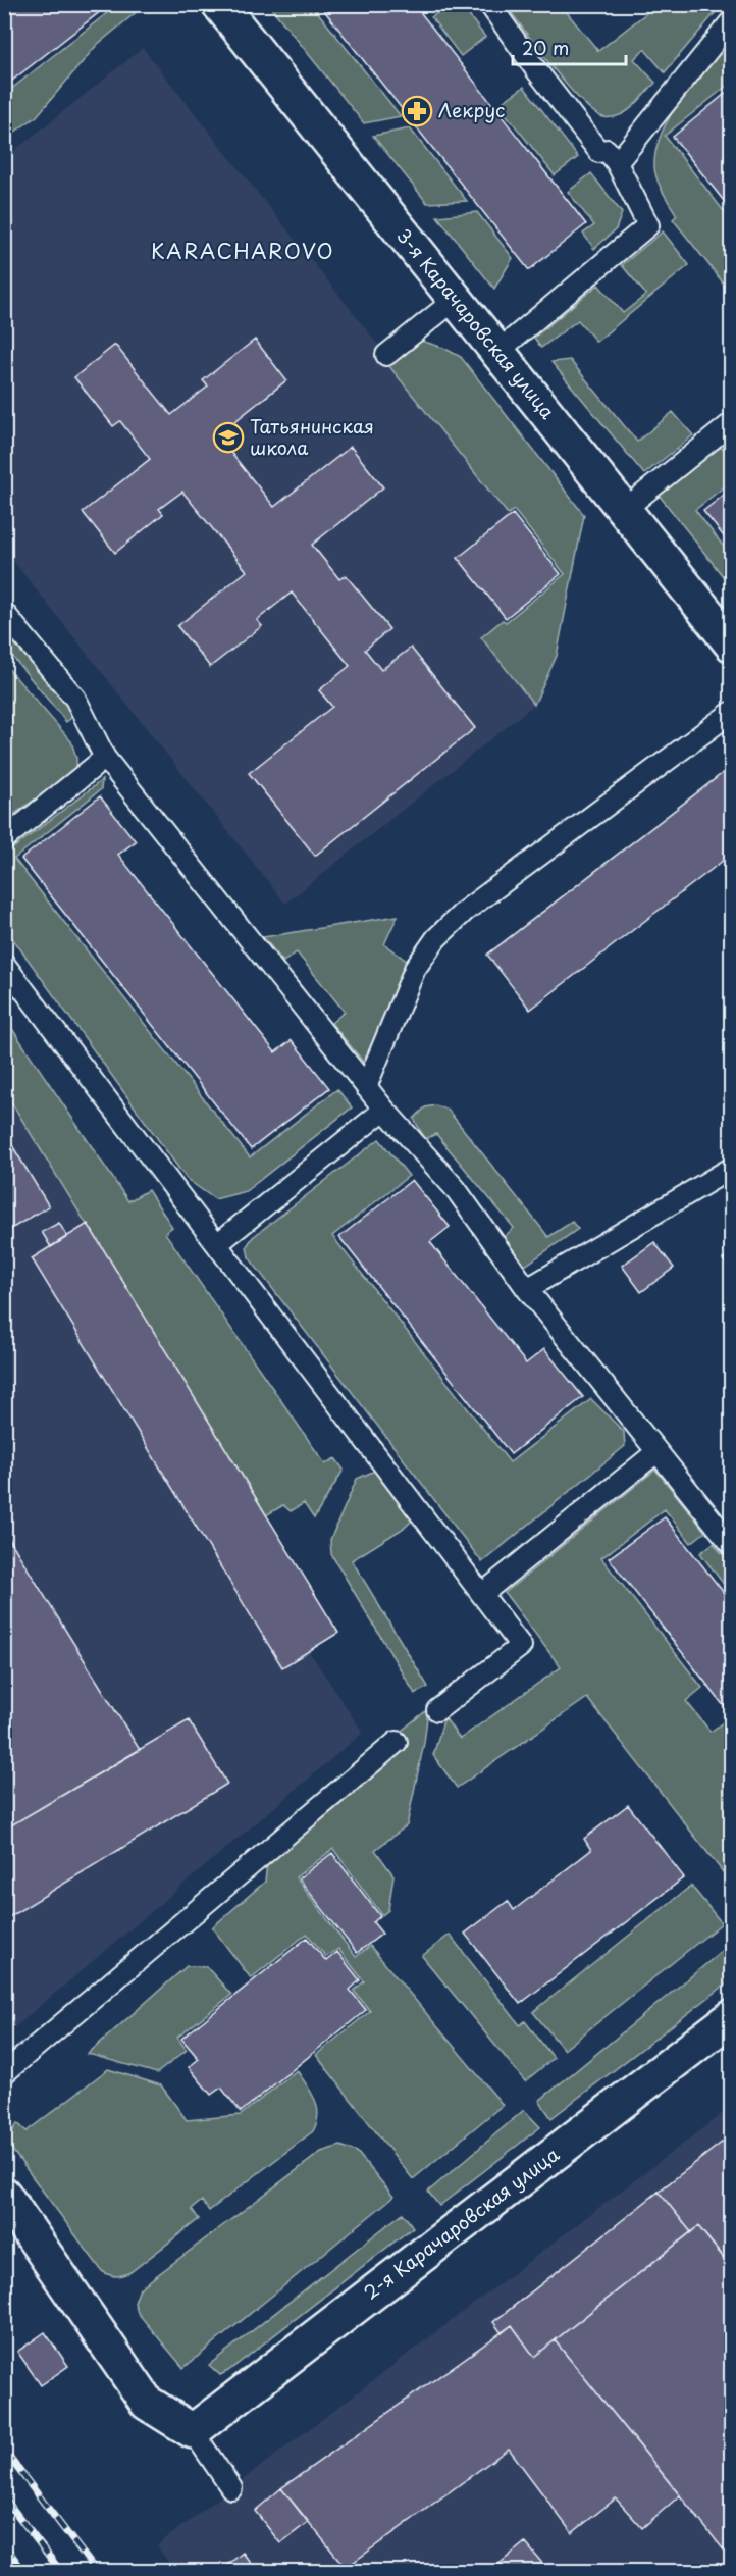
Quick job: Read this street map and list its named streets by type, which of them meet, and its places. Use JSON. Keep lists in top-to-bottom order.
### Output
{
  "streets": {
    "street": ["3-я Карачаровская улица", "2-я Карачаровская улица"]
  },
  "districts": ["KARACHAROVO"],
  "places": {
    "pharmacy": ["Лекрус"],
    "school or university": ["Татьянинская школа"]
  },
  "scale_bar": "20 m"
}
